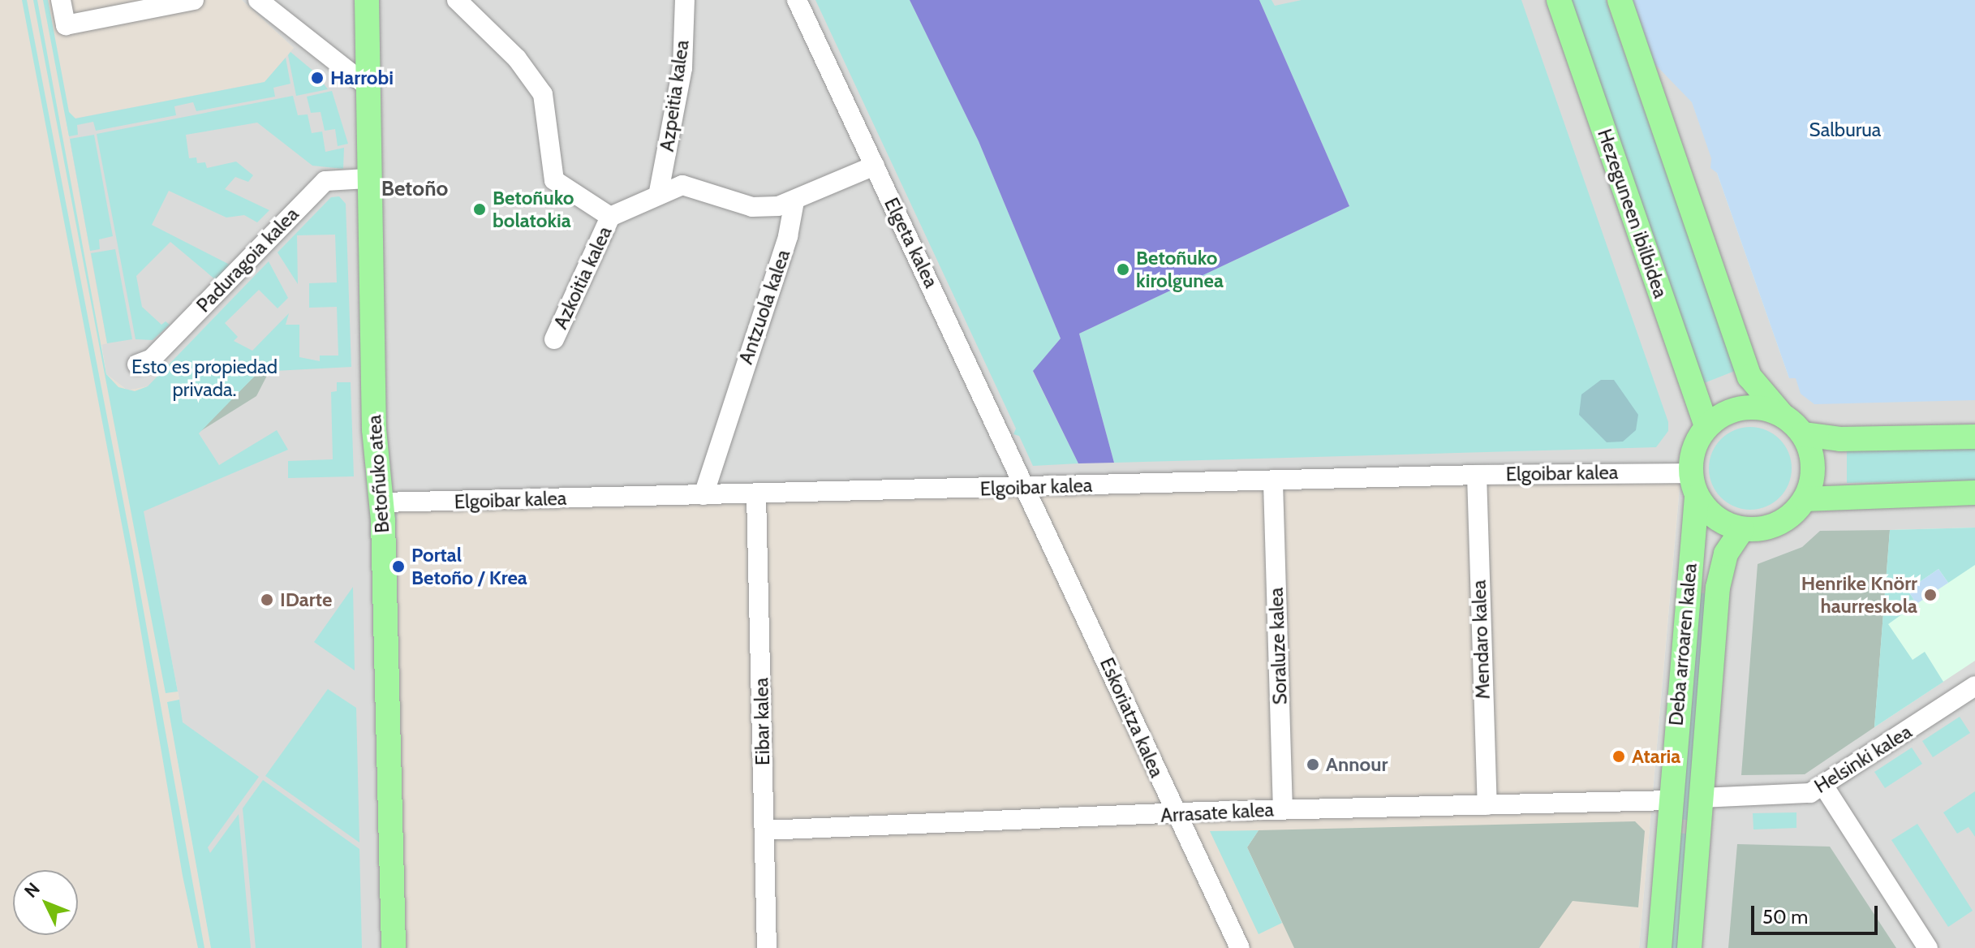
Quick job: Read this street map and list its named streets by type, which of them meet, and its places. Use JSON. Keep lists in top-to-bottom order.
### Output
{
  "streets": {
    "main road": ["Hezeguneen ibilbidea", "Betoñuko atea", "Deba arroaren kalea"],
    "street": [
      "Azpeitia kalea",
      "Elgeta kalea",
      "Paduragoia kalea",
      "Azkoitia kalea",
      "Antzuola kalea",
      "Elgoibar kalea",
      "Mendaro kalea",
      "Soraluze kalea",
      "Eskoriatza kalea",
      "Eibar kalea",
      "Helsinki kalea",
      "Arrasate kalea"
    ]
  },
  "crossings": [
    ["Azpeitia kalea", "Azkoitia kalea"],
    ["Hezeguneen ibilbidea", "Elgoibar kalea"],
    ["Hezeguneen ibilbidea", "Deba arroaren kalea"],
    ["Elgeta kalea", "Elgoibar kalea"],
    ["Elgeta kalea", "Eskoriatza kalea"],
    ["Paduragoia kalea", "Betoñuko atea"],
    ["Azkoitia kalea", "Antzuola kalea"],
    ["Antzuola kalea", "Elgoibar kalea"],
    ["Elgoibar kalea", "Betoñuko atea"],
    ["Elgoibar kalea", "Mendaro kalea"],
    ["Elgoibar kalea", "Deba arroaren kalea"],
    ["Elgoibar kalea", "Soraluze kalea"],
    ["Elgoibar kalea", "Eskoriatza kalea"],
    ["Elgoibar kalea", "Eibar kalea"],
    ["Mendaro kalea", "Arrasate kalea"],
    ["Deba arroaren kalea", "Helsinki kalea"],
    ["Deba arroaren kalea", "Arrasate kalea"],
    ["Soraluze kalea", "Arrasate kalea"],
    ["Eskoriatza kalea", "Arrasate kalea"],
    ["Eibar kalea", "Arrasate kalea"]
  ],
  "districts": ["Betoño"],
  "parks": ["Salburua", "Esto es propiedad privada."],
  "places": [
    "Harrobi",
    "Betoñuko bolatokia",
    "Betoñuko kirolgunea",
    "Portal Betoño / Krea",
    "Henrike Knörr haurreskola",
    "IDarte",
    "Ataria",
    "Annour"
  ],
  "scale_bar": "50 m",
  "north": "top left"
}
